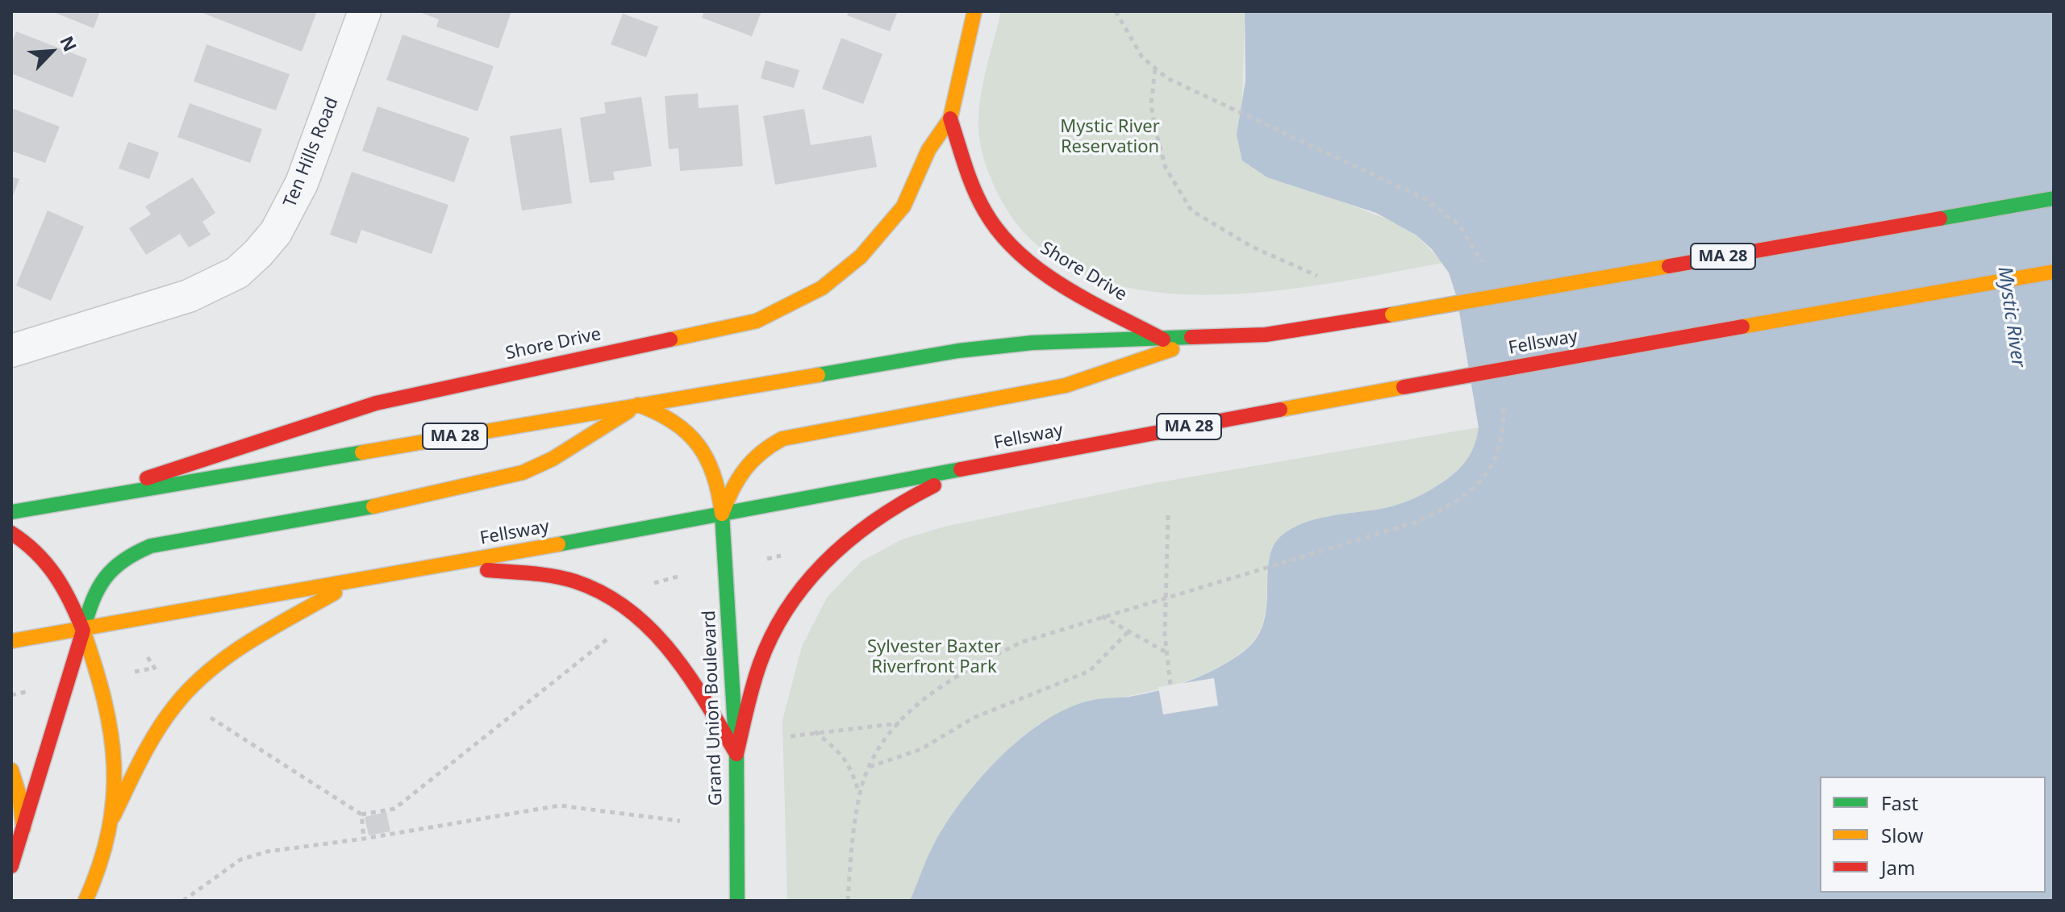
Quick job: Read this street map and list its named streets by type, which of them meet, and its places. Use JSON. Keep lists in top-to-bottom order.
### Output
{
  "streets": {
    "main road": [
      "MA 28",
      "Shore Drive",
      "Fellsway",
      "Grand Union Boulevard"
    ],
    "street": ["Ten Hills Road"]
  },
  "crossings": [
    ["MA 28", "Shore Drive"],
    ["MA 28", "Grand Union Boulevard"],
    ["Fellsway", "Grand Union Boulevard"]
  ],
  "water": ["Mystic River"],
  "parks": ["Mystic River Reservation", "Sylvester Baxter Riverfront Park"],
  "legend": ["Fast", "Slow", "Jam"],
  "north": "top right"
}
